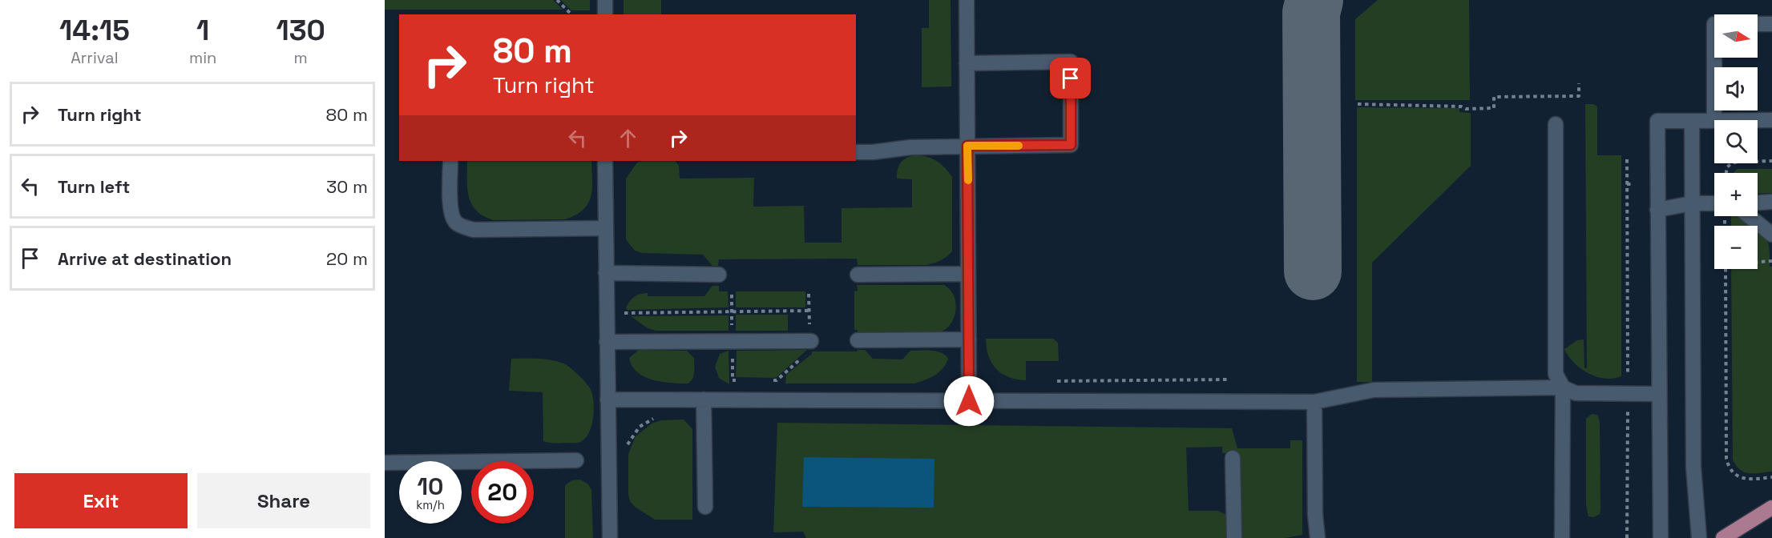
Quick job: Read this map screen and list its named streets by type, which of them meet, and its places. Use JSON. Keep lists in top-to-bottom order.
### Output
{
  "north": "right",
  "page": {
    "eta": [
      "14:15",
      "Arrival",
      "1",
      "min",
      "130",
      "m"
    ],
    "map_buttons": ["+", "−"],
    "turn": ["80 m", "Turn right"],
    "list": [
      {
        "name": "Turn right",
        "value": "80 m"
      },
      {
        "name": "Turn left",
        "value": "30 m"
      },
      {
        "name": "Arrive at destination",
        "value": "20 m"
      }
    ],
    "speed": "10 km/h",
    "limit": "20",
    "buttons": ["Exit", "Share"]
  }
}
